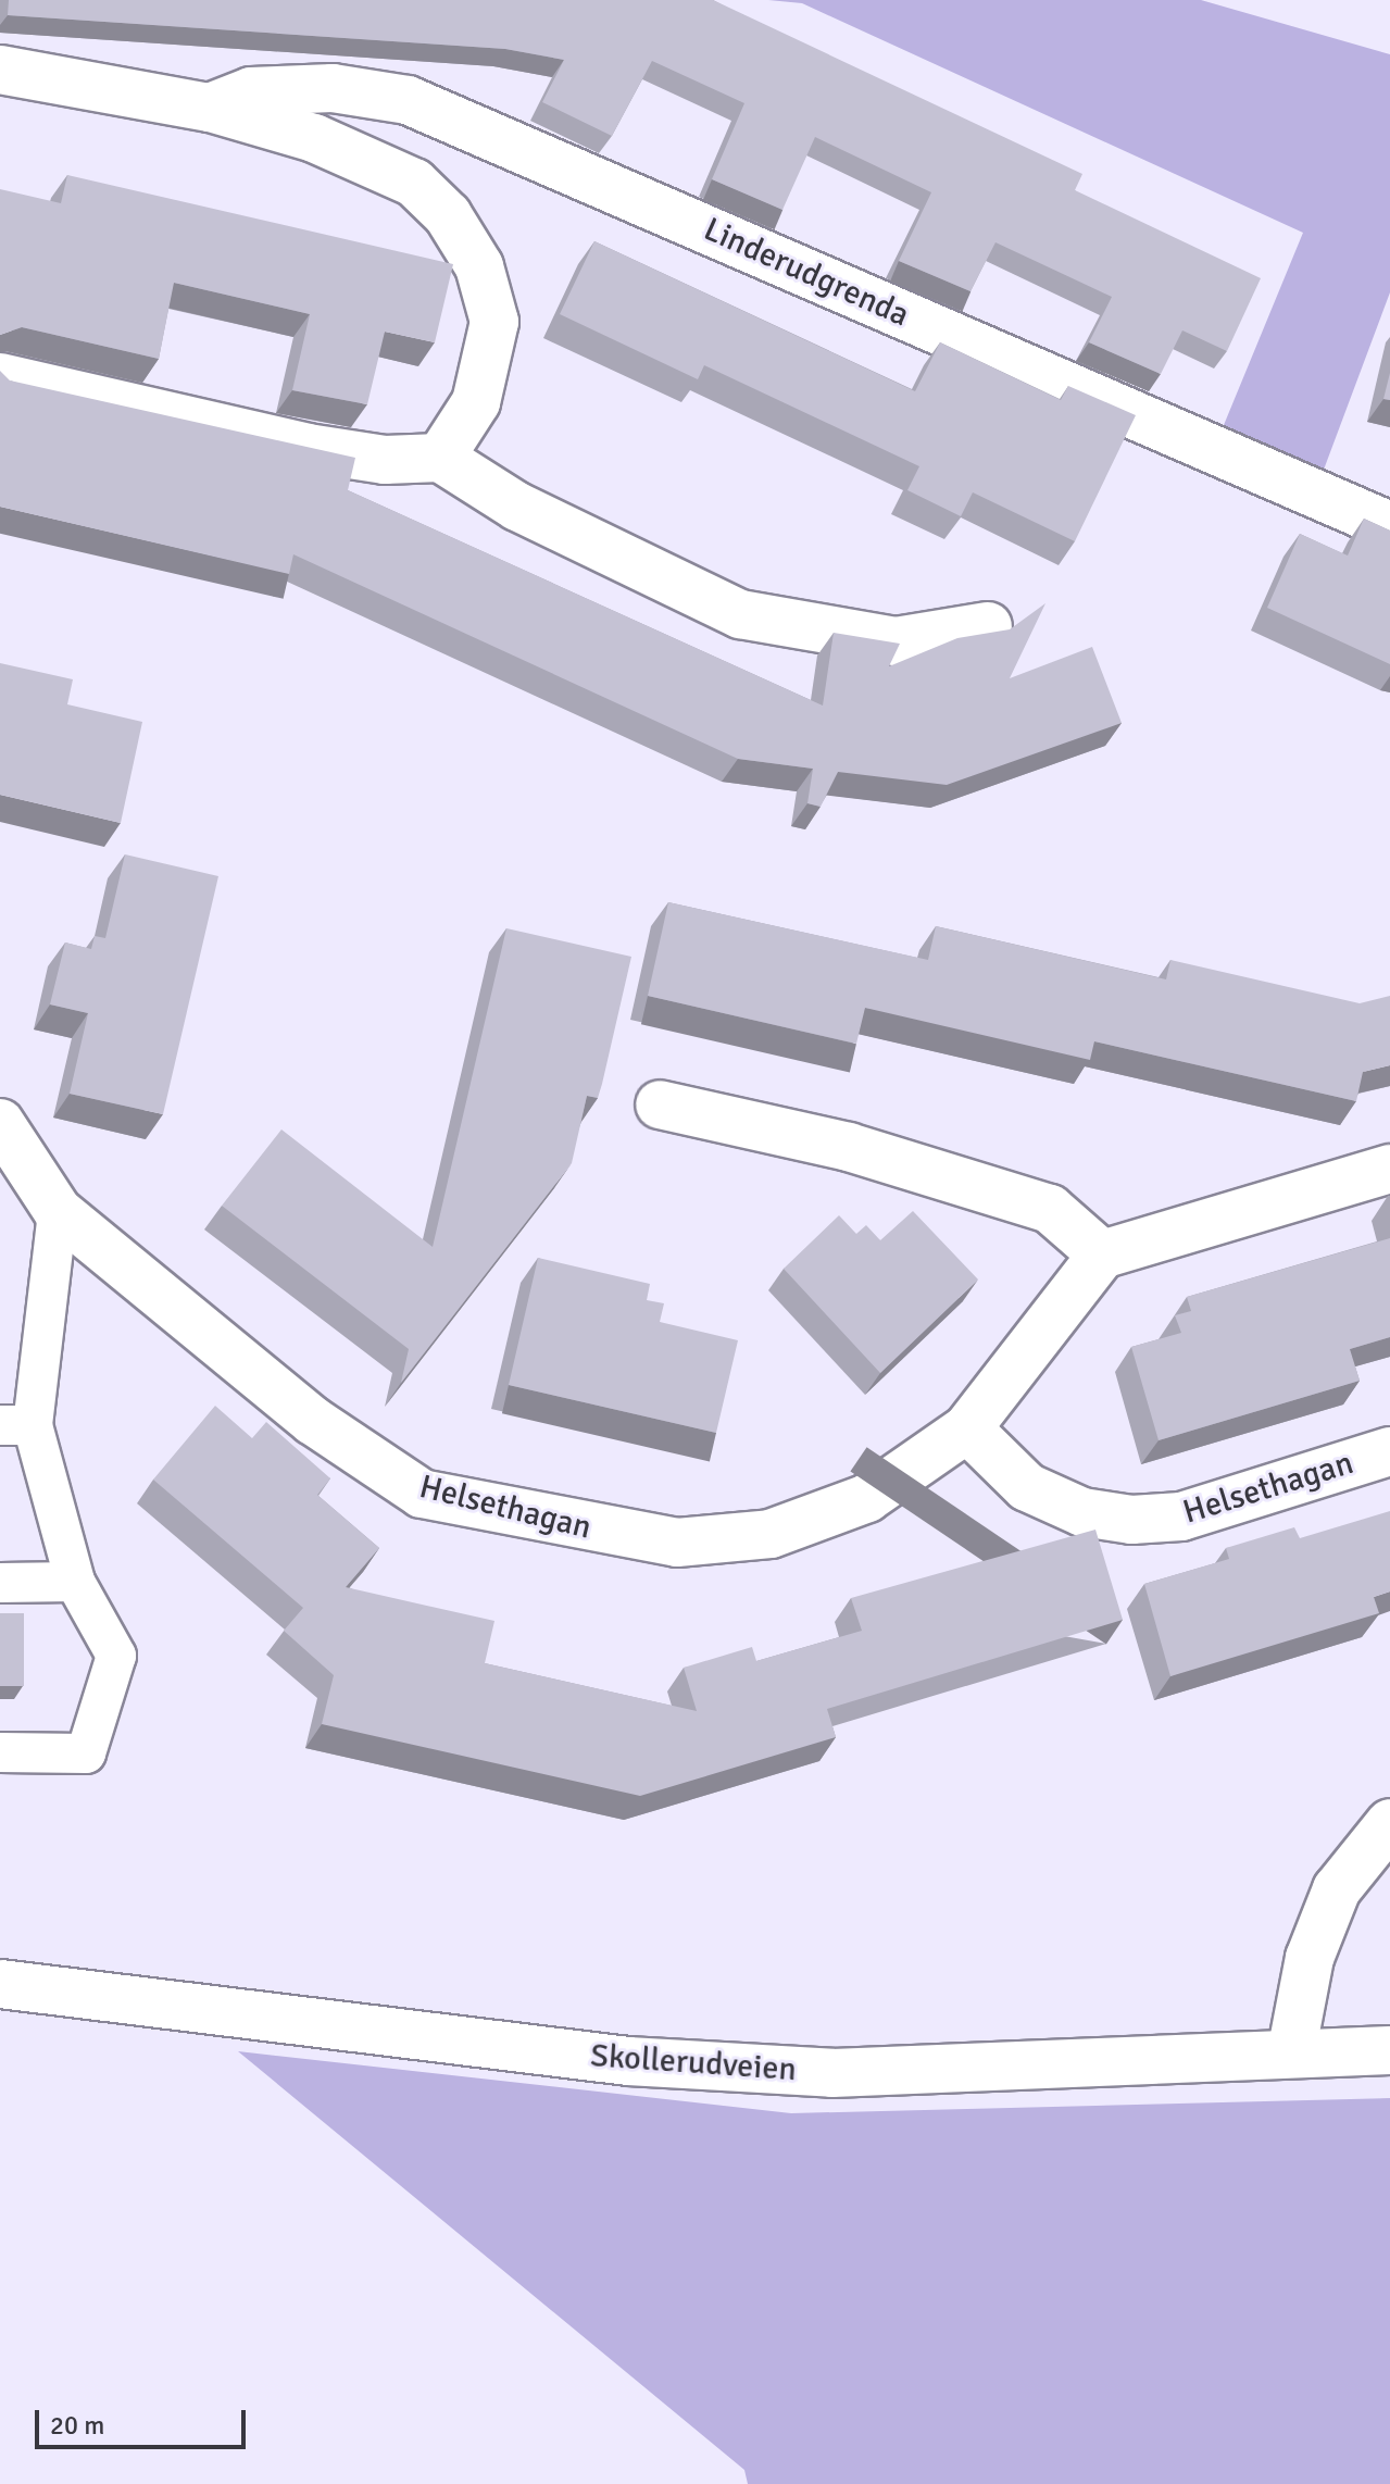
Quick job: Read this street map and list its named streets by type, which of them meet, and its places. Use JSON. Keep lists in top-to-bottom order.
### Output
{
  "streets": {
    "street": ["Linderudgrenda", "Helsethagan", "Skollerudveien"]
  },
  "scale_bar": "20 m"
}
